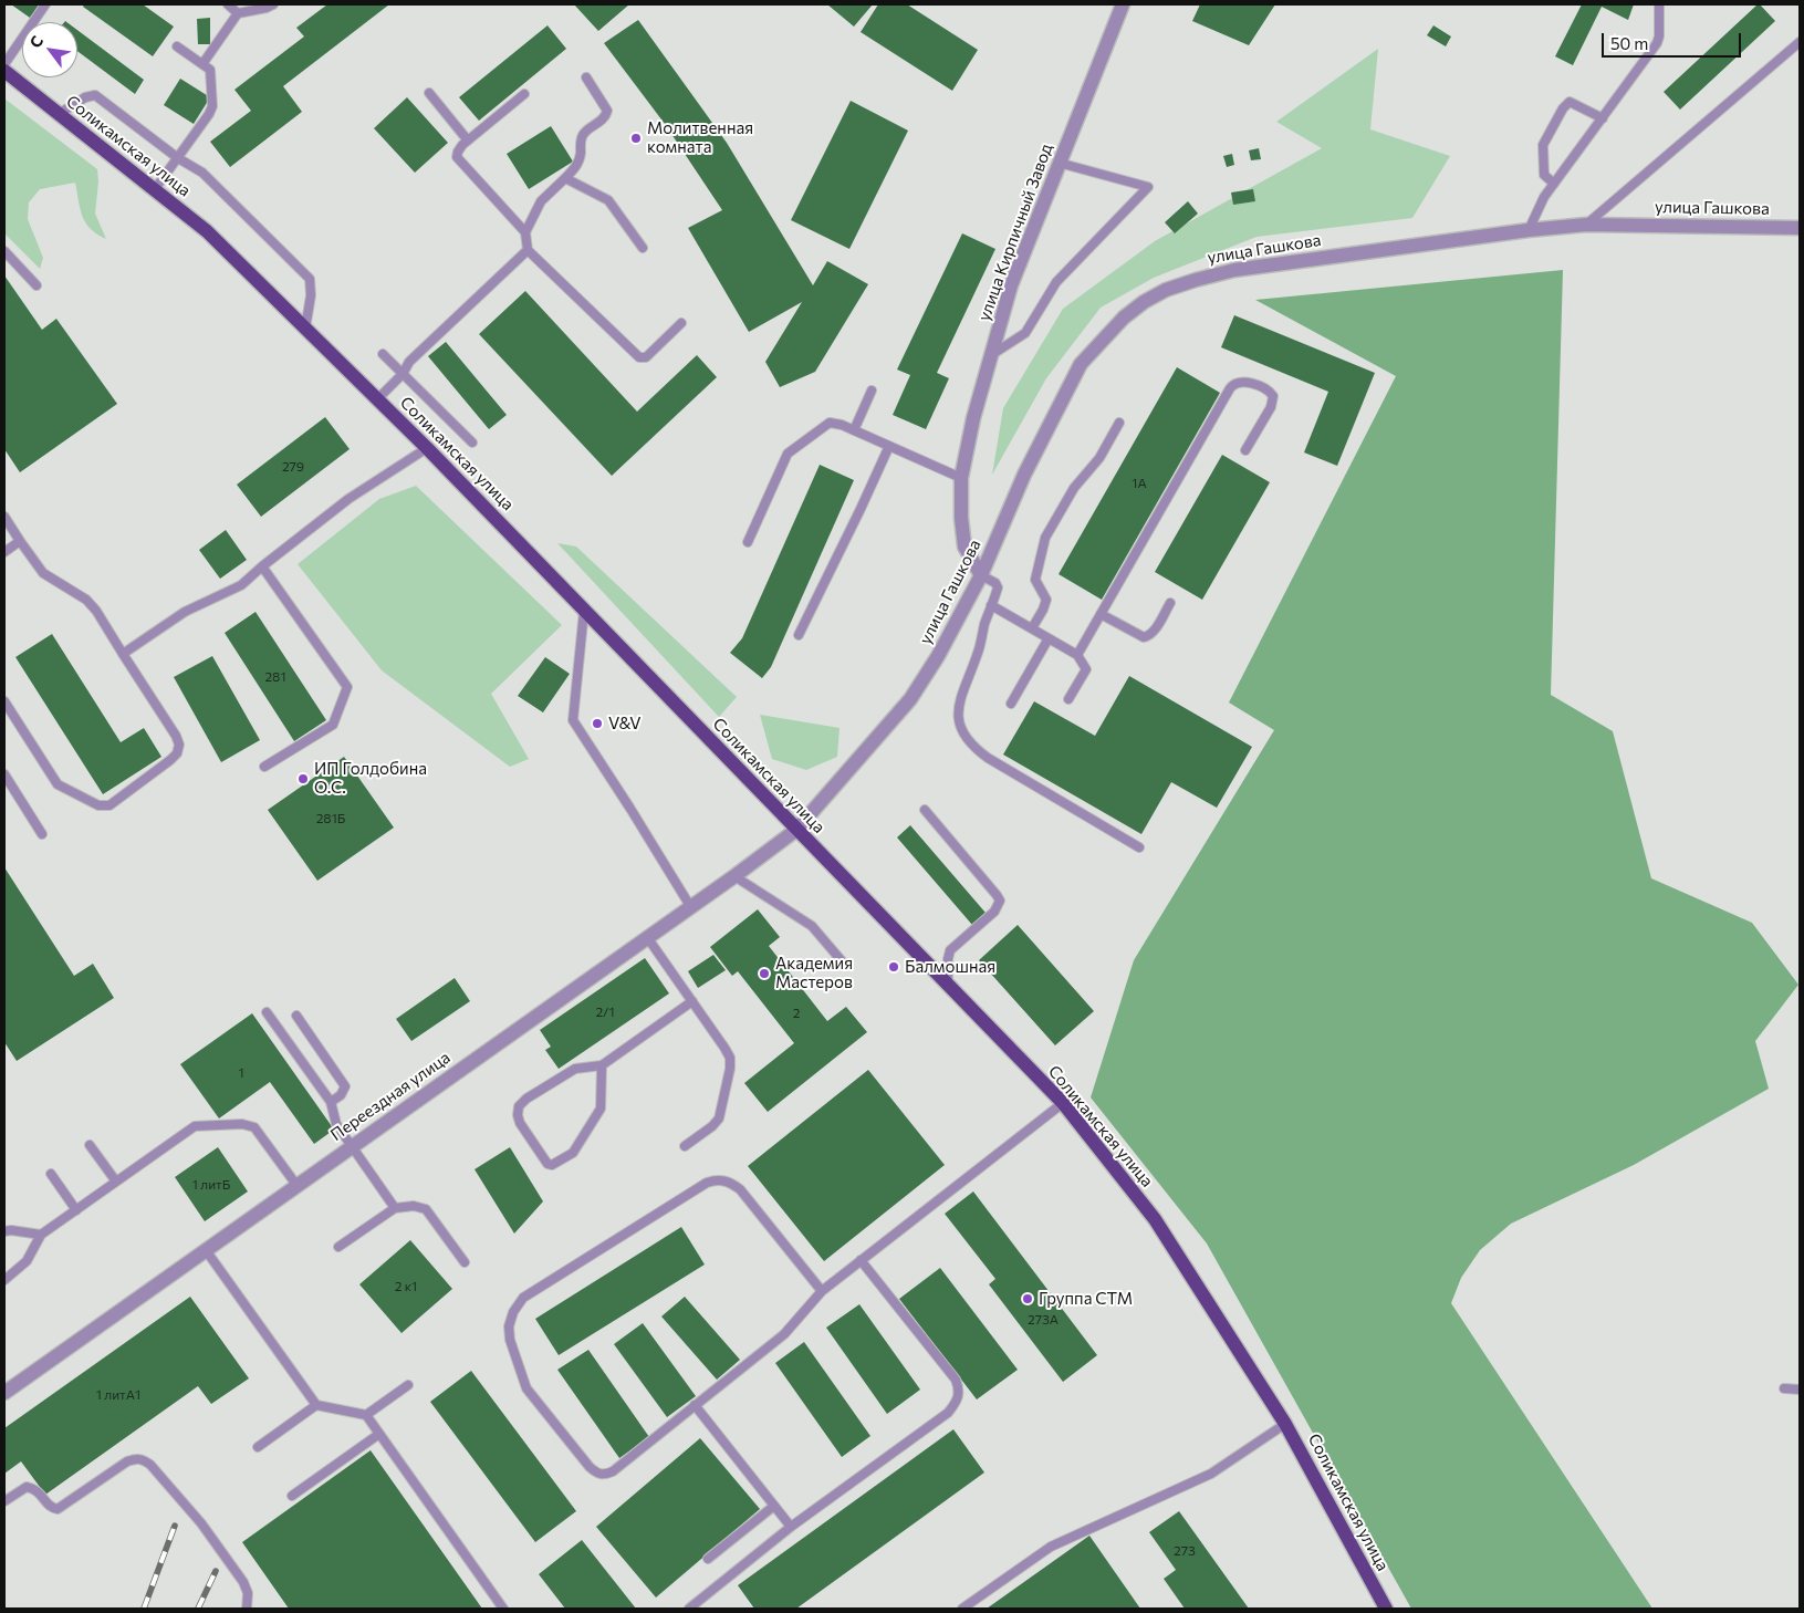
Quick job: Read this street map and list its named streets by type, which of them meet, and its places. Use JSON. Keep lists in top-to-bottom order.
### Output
{
  "streets": {
    "main road": ["Соликамская улица"],
    "street": ["улица Гашкова", "улица Кирпичный Завод", "Переездная улица"]
  },
  "crossings": [
    ["Соликамская улица", "улица Гашкова"],
    ["Соликамская улица", "Переездная улица"],
    ["улица Гашкова", "улица Кирпичный Завод"],
    ["улица Гашкова", "Переездная улица"]
  ],
  "places": [
    "Молитвенная комната",
    "V&V",
    "ИП Голдобина О.С.",
    "Балмошная",
    "Академия Мастеров",
    "Группа СТМ"
  ],
  "house_numbers": [
    "279",
    "1А",
    "281",
    "281Б",
    "2/1",
    "2",
    "1",
    "1 литБ",
    "2 к1",
    "273А",
    "1 литА1",
    "273"
  ],
  "scale_bar": "50 m",
  "north": "top left"
}
